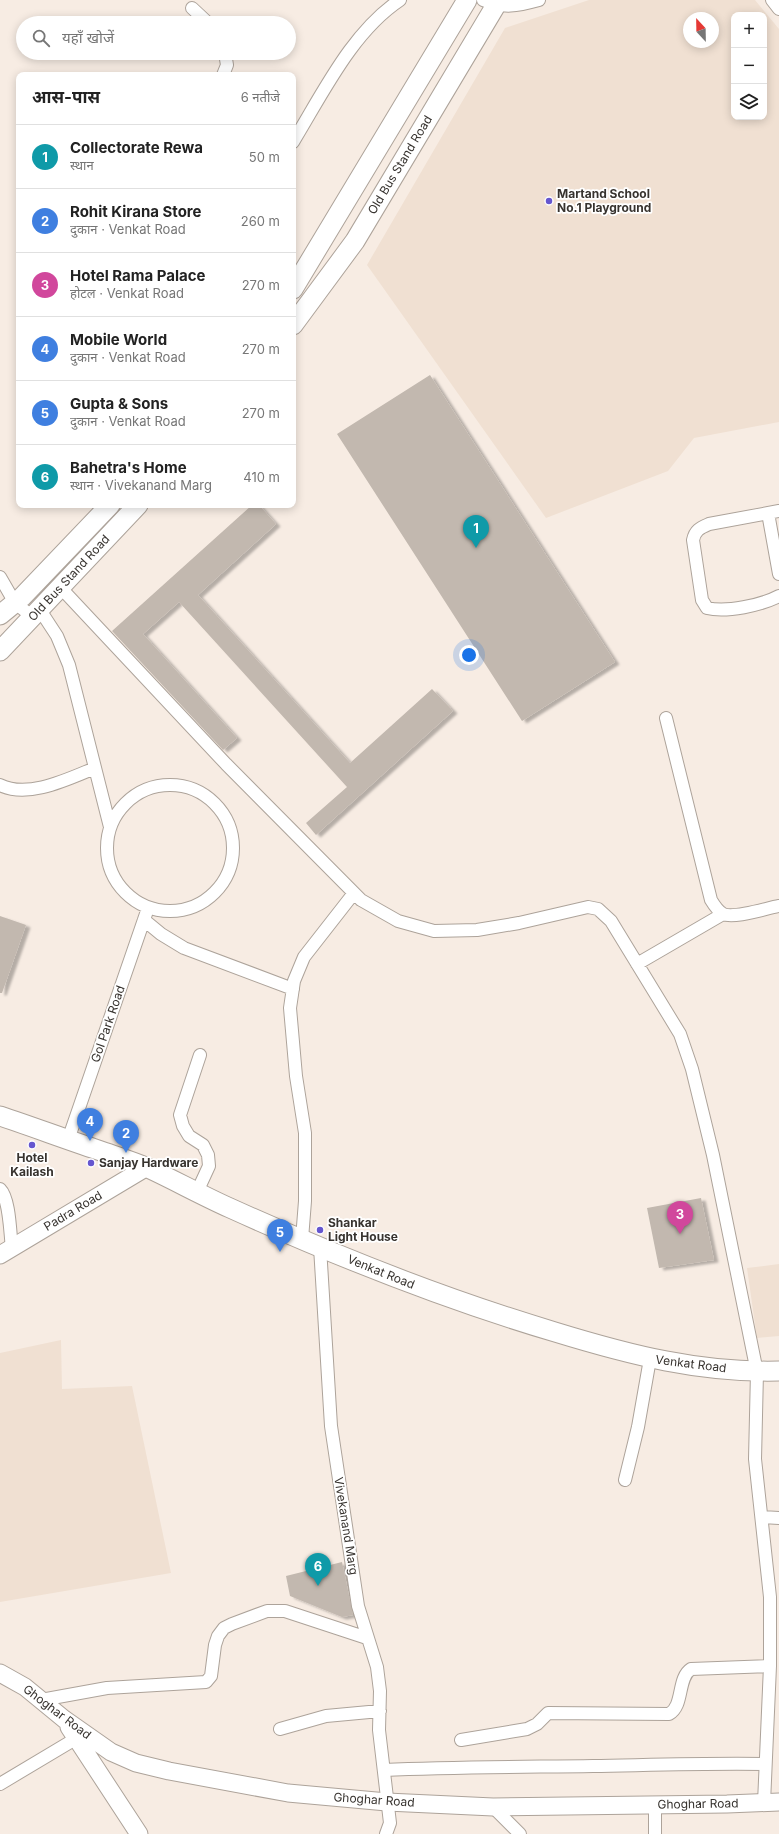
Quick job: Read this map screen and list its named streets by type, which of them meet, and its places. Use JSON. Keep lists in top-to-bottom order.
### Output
{
  "streets": {
    "main road": ["Old Bus Stand Road", "Venkat Road"],
    "street": [
      "Gol Park Road",
      "Padra Road",
      "Vivekanand Marg",
      "Ghoghar Road"
    ]
  },
  "crossings": [
    ["Gol Park Road", "Venkat Road"],
    ["Padra Road", "Venkat Road"],
    ["Venkat Road", "Vivekanand Marg"],
    ["Vivekanand Marg", "Ghoghar Road"]
  ],
  "places": [
    "Martand School No.1 Playground",
    "Hotel Kailash",
    "Sanjay Hardware",
    "Shankar Light House"
  ],
  "north": "top",
  "page": {
    "map_buttons": ["+", "−"],
    "search": "यहाँ खोजें",
    "heading": ["आस-पास", "6 नतीजे"],
    "list": [
      {
        "mark": "1",
        "name": "Collectorate Rewa",
        "note": "स्थान",
        "value": "50 m"
      },
      {
        "mark": "2",
        "name": "Rohit Kirana Store",
        "note": "दुकान · Venkat Road",
        "value": "260 m"
      },
      {
        "mark": "3",
        "name": "Hotel Rama Palace",
        "note": "होटल · Venkat Road",
        "value": "270 m"
      },
      {
        "mark": "4",
        "name": "Mobile World",
        "note": "दुकान · Venkat Road",
        "value": "270 m"
      },
      {
        "mark": "5",
        "name": "Gupta & Sons",
        "note": "दुकान · Venkat Road",
        "value": "270 m"
      },
      {
        "mark": "6",
        "name": "Bahetra's Home",
        "note": "स्थान · Vivekanand Marg",
        "value": "410 m"
      }
    ],
    "pins": [
      "1",
      "4",
      "2",
      "3",
      "5",
      "6"
    ]
  }
}
